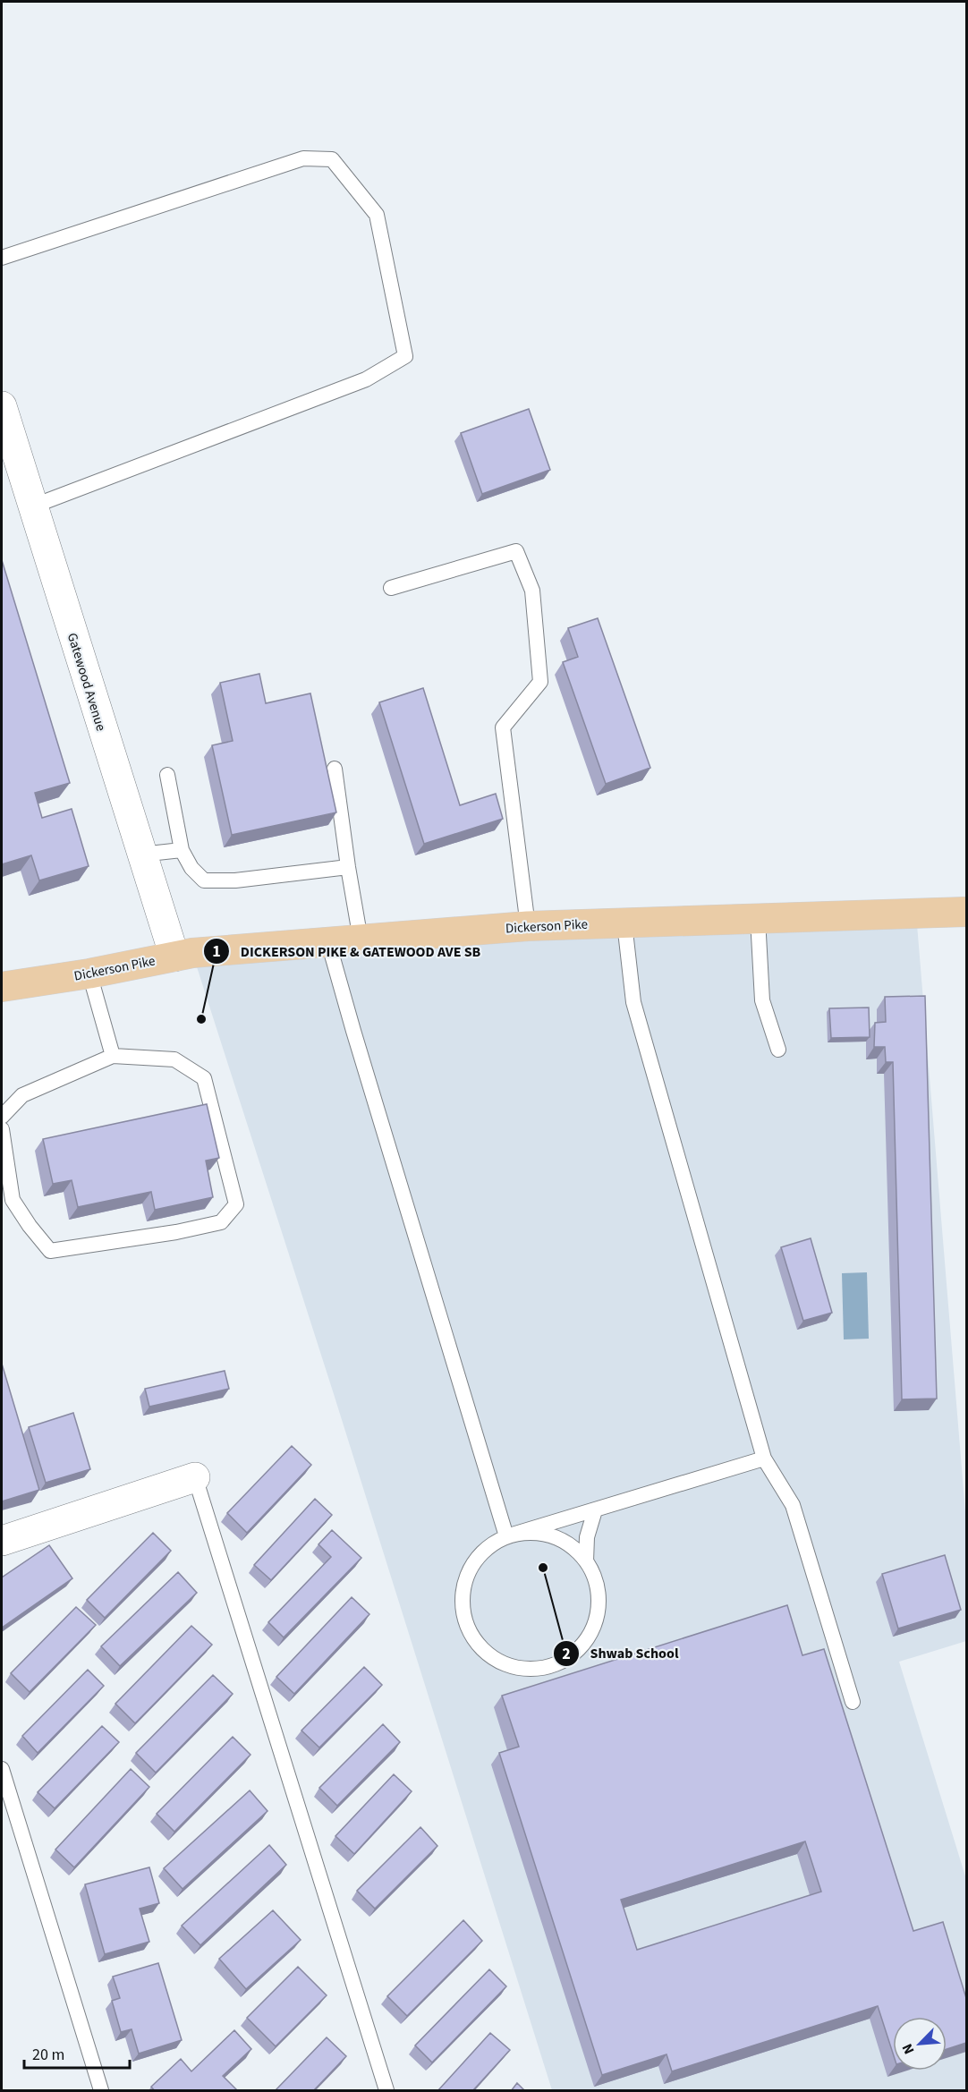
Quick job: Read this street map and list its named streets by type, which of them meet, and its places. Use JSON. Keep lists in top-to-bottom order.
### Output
{
  "streets": {
    "main road": ["Dickerson Pike"],
    "street": ["Gatewood Avenue"]
  },
  "crossings": [
    ["Gatewood Avenue", "Dickerson Pike"]
  ],
  "places": ["DICKERSON PIKE & GATEWOOD AVE SB", "Shwab School"],
  "scale_bar": "20 m",
  "north": "bottom left"
}
